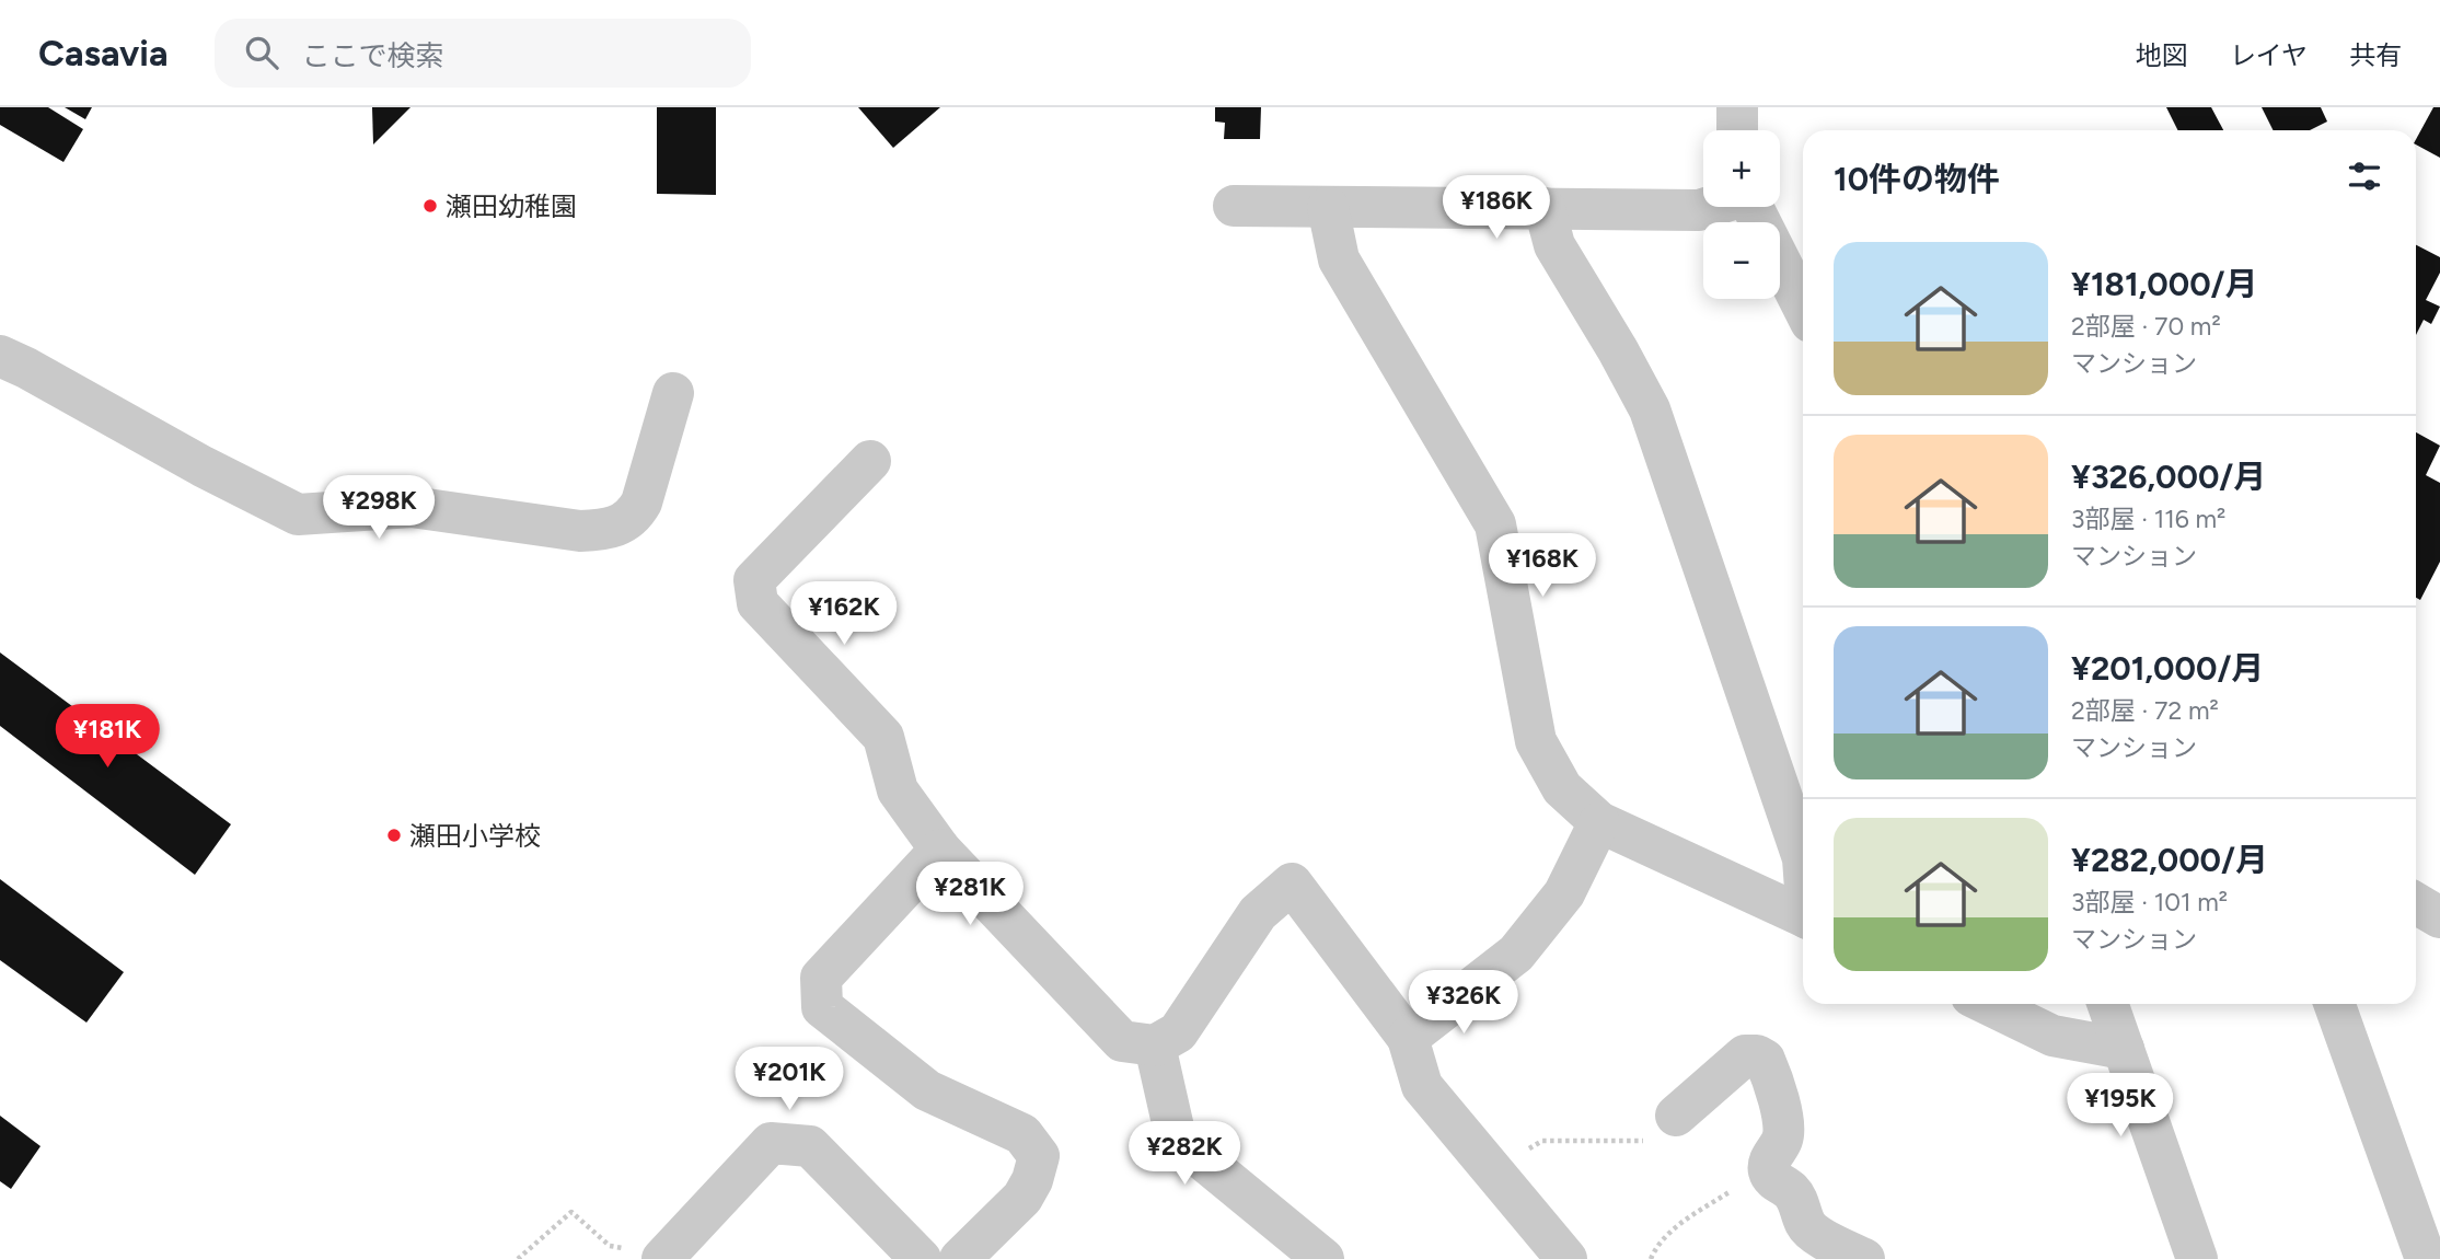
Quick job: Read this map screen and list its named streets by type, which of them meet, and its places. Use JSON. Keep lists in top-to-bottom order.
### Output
{
  "places": ["瀬田幼稚園", "瀬田小学校"],
  "page": {
    "header": "Casavia",
    "search": "ここで検索",
    "nav": ["地図", "レイヤ", "共有"],
    "map_buttons": ["+", "−"],
    "heading": "10件の物件",
    "price": [
      "¥186K",
      "¥298K",
      "¥168K",
      "¥162K",
      "¥181K",
      "¥281K",
      "¥326K",
      "¥201K",
      "¥195K",
      "¥282K"
    ],
    "list": [
      {
        "name": "¥181,000/月",
        "note": "2部屋 · 70 m² · マンション"
      },
      {
        "name": "¥326,000/月",
        "note": "3部屋 · 116 m² · マンション"
      },
      {
        "name": "¥201,000/月",
        "note": "2部屋 · 72 m² · マンション"
      },
      {
        "name": "¥282,000/月",
        "note": "3部屋 · 101 m² · マンション"
      }
    ]
  }
}
